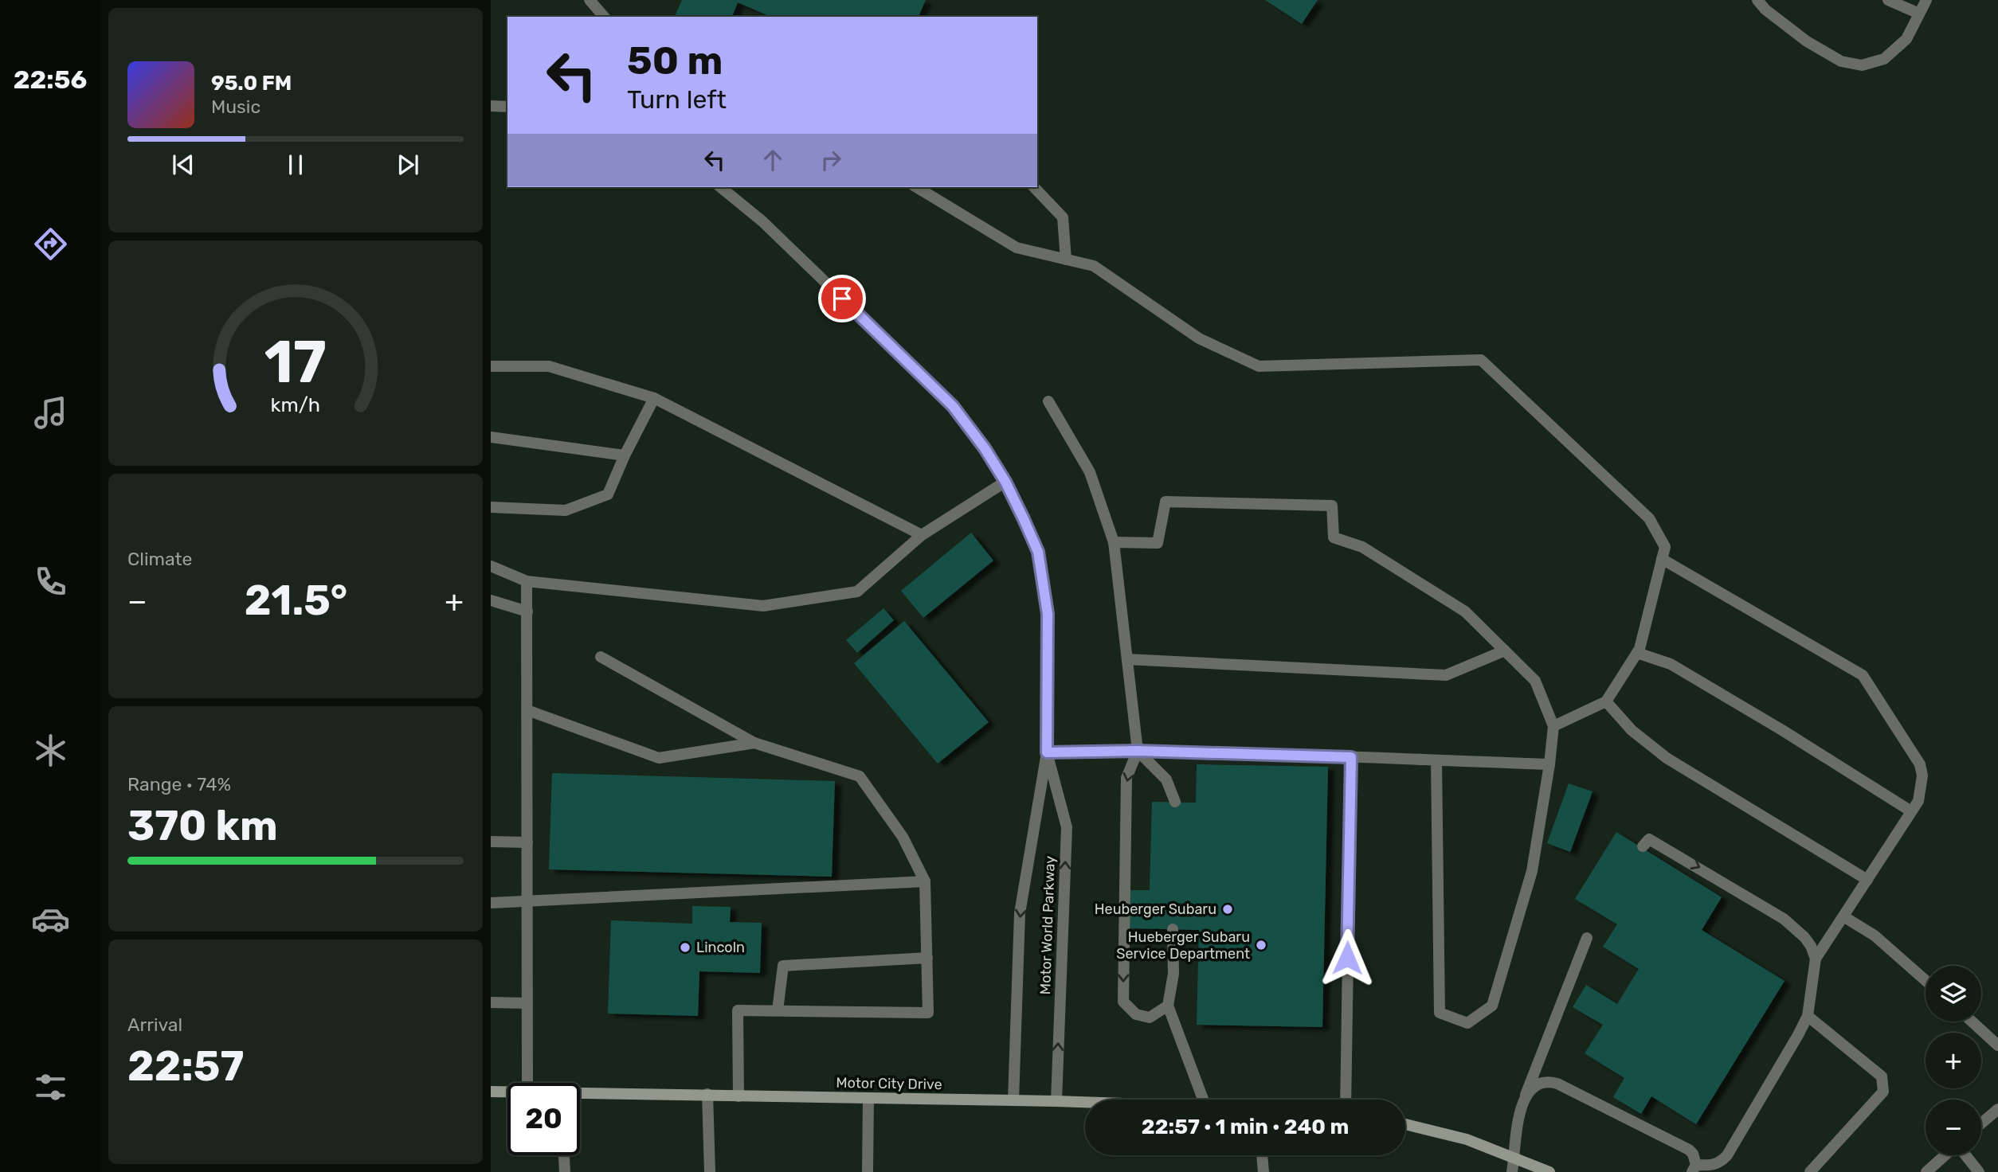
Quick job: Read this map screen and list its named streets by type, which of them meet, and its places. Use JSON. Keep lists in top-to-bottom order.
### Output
{
  "streets": {
    "street": ["Motor World Parkway", "Motor City Drive"]
  },
  "crossings": [
    ["Motor World Parkway", "Motor City Drive"]
  ],
  "places": ["Heuberger Subaru", "Hueberger Subaru Service Department", "Lincoln"],
  "page": {
    "tabs": "22:56",
    "turn": ["50 m", "Turn left"],
    "song": ["95.0 FM", "Music"],
    "tile": [
      "Climate",
      ["Range · 74%", "370 km"],
      ["Arrival", "22:57"]
    ],
    "heat": ["−", "21.5°", "+"],
    "map_buttons": ["+", "−"],
    "limit": "20",
    "trip": "22:57 · 1 min · 240 m",
    "gauge": ["17", "km/h"]
  }
}
